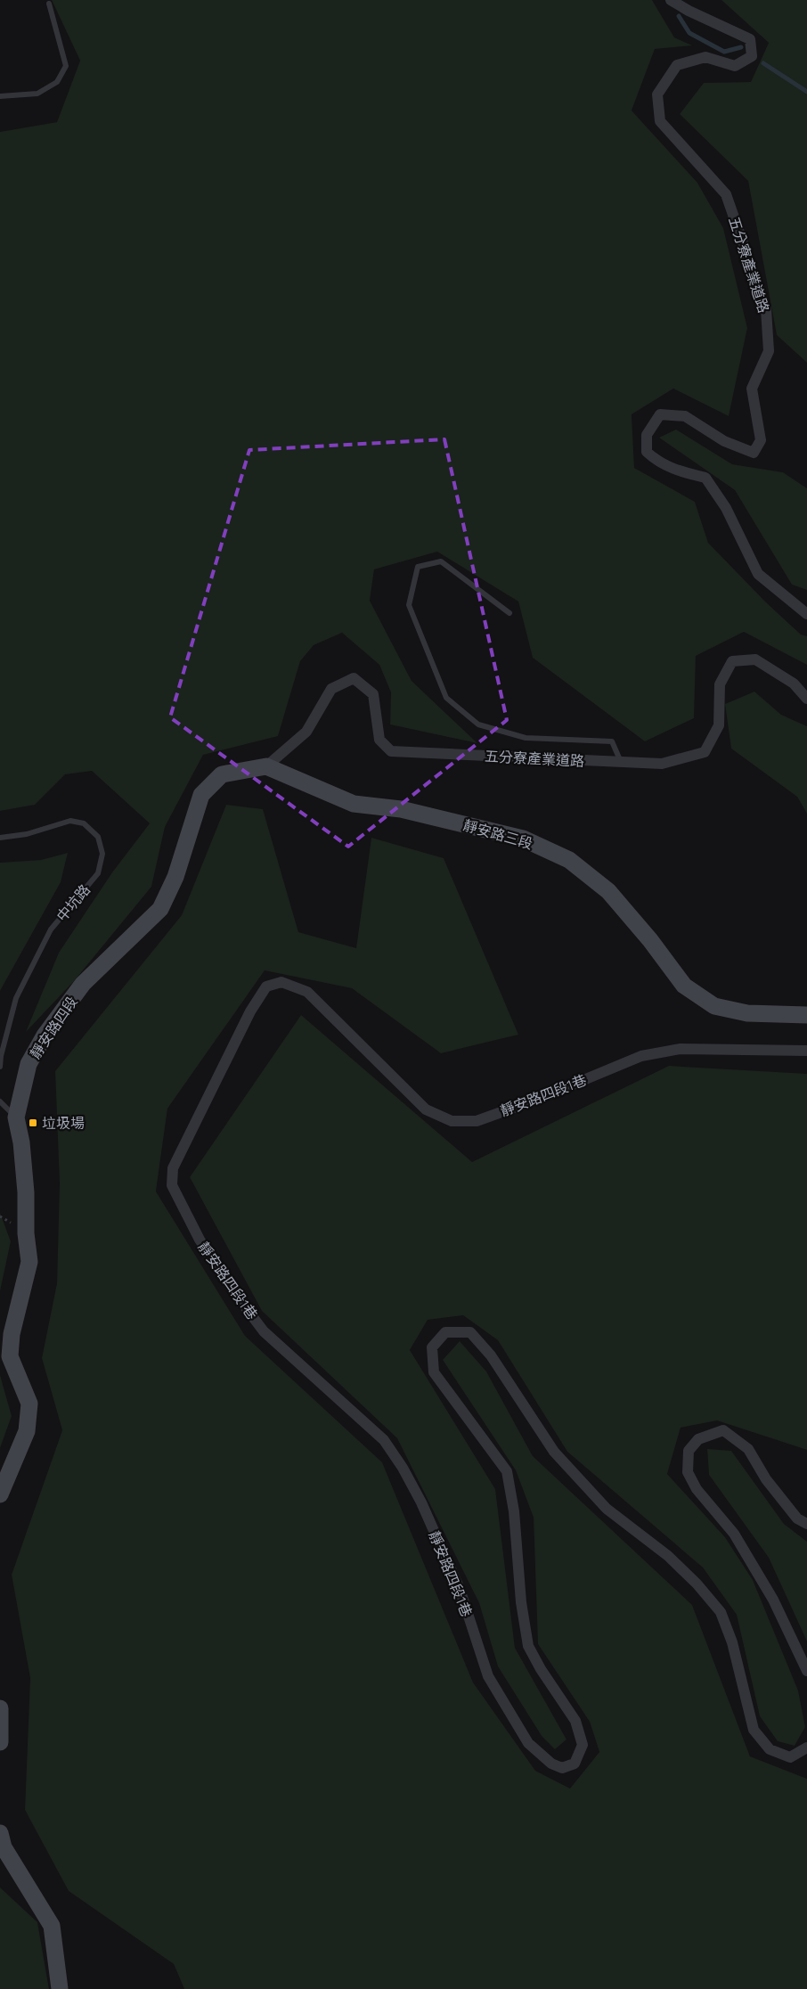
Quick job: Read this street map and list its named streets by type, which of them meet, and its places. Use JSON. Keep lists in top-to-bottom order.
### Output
{
  "streets": {
    "main road": ["靜安路三段", "靜安路四段"],
    "street": ["五分寮產業道路", "靜安路四段1巷"],
    "lane": ["中坑路"]
  },
  "crossings": [
    ["五分寮產業道路", "靜安路三段"],
    ["五分寮產業道路", "靜安路四段"],
    ["靜安路三段", "靜安路四段"]
  ],
  "places": {
    "transit": ["垃圾場"]
  }
}
